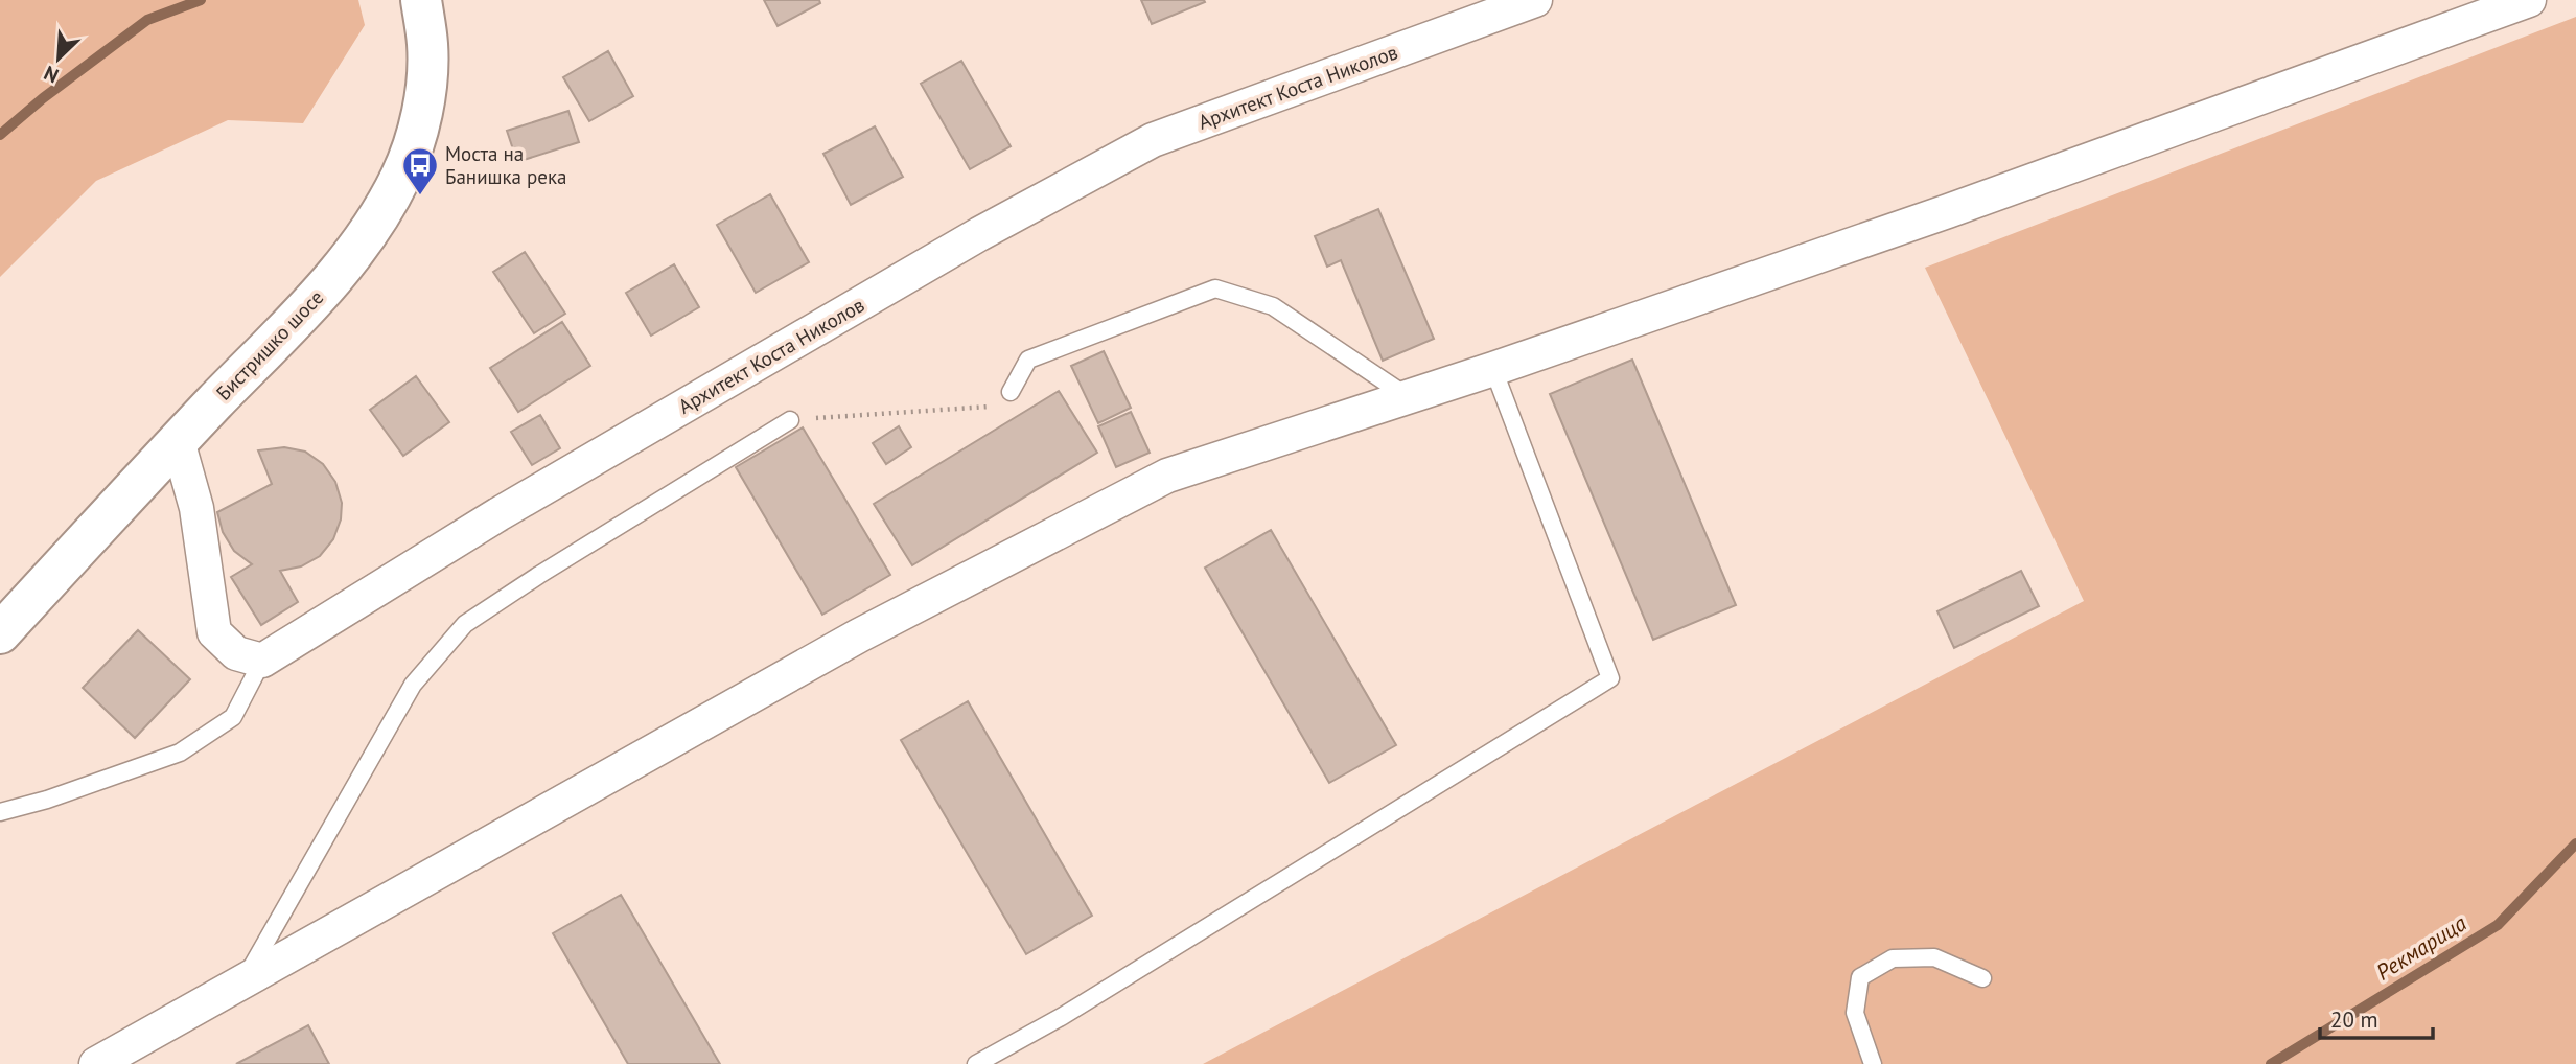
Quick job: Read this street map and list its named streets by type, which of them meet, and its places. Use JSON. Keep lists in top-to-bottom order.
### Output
{
  "streets": {
    "street": ["Архитект Коста Николов", "Бистришко шосе"]
  },
  "water": ["Рекмарица"],
  "places": {
    "bus stop": ["Моста на Банишка река"]
  },
  "scale_bar": "20 m",
  "north": "bottom left"
}
